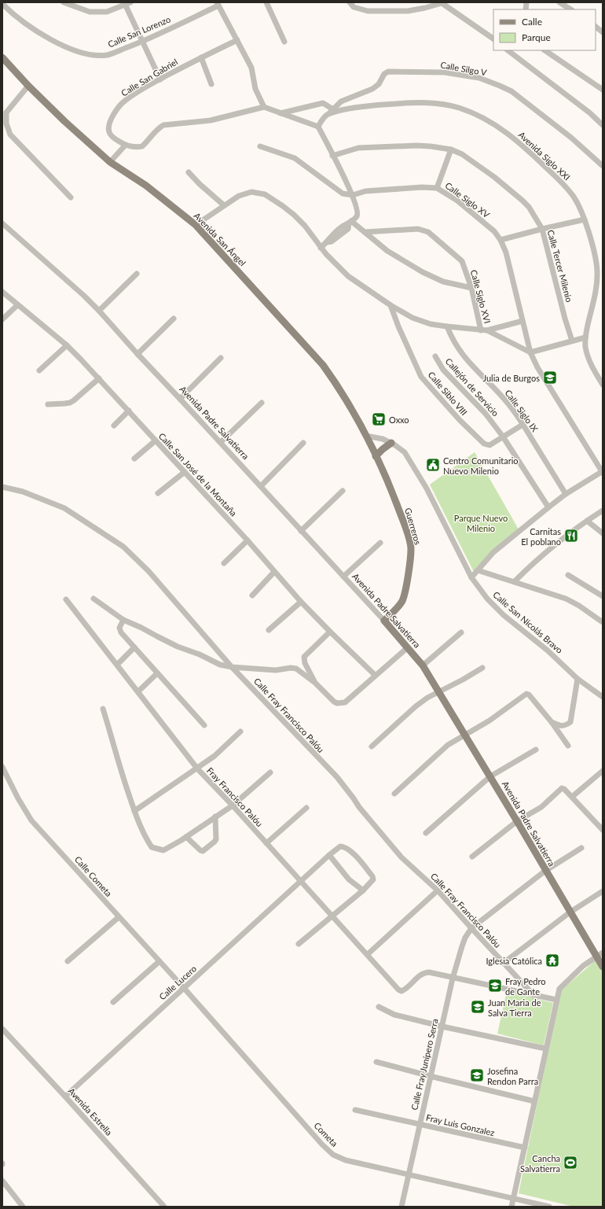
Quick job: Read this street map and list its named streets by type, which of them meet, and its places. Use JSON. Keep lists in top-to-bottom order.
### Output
{
  "streets": {
    "main road": ["Avenida San Ángel", "Avenida Padre Salvatierra", "Guerreros"],
    "street": [
      "Calle San Lorenzo",
      "Calle Silgo V",
      "Calle San Gabriel",
      "Avenida Siglo XXI",
      "Calle Siglo XV",
      "Calle Tercer Milenio",
      "Calle Siglo XVI",
      "Callejón de Servicio",
      "Calle Siblo VIII",
      "Calle Siglo IX",
      "Calle San José de la Montaña",
      "Calle San Nicolás Bravo",
      "Calle Fray Francisco Palóu",
      "Fray Francisco Palóu",
      "Calle Cometa",
      "Calle Lucero",
      "Calle Fray Junípero Serra",
      "Avenida Estrella",
      "Fray Luis Gonzalez",
      "Cometa"
    ]
  },
  "crossings": [
    ["Calle Silgo V", "Avenida Siglo XXI"],
    ["Avenida San Ángel", "Guerreros"],
    ["Avenida San Ángel", "Calle San Nicolás Bravo"],
    ["Callejón de Servicio", "Calle Siblo VIII"],
    ["Calle Siblo VIII", "Calle Siglo IX"],
    ["Avenida Padre Salvatierra", "Guerreros"],
    ["Guerreros", "Calle San Nicolás Bravo"],
    ["Calle Fray Francisco Palóu", "Calle Fray Junípero Serra"],
    ["Fray Francisco Palóu", "Calle Lucero"],
    ["Fray Francisco Palóu", "Calle Fray Junípero Serra"],
    ["Calle Cometa", "Calle Lucero"],
    ["Calle Cometa", "Cometa"],
    ["Calle Lucero", "Avenida Estrella"],
    ["Calle Lucero", "Cometa"],
    ["Calle Fray Junípero Serra", "Fray Luis Gonzalez"],
    ["Calle Fray Junípero Serra", "Cometa"]
  ],
  "parks": ["Parque Nuevo Milenio"],
  "places": {
    "school or university": [
      "Julia de Burgos",
      "Fray Pedro de Gante",
      "Juan Maria de Salva Tierra",
      "Josefina Rendon Parra"
    ],
    "supermarket": ["Oxxo"],
    "public building": ["Centro Comunitario Nuevo Milenio"],
    "restaurant": ["Carnitas El poblano"],
    "temple": ["Iglesia Católica"],
    "sports": ["Cancha Salvatierra"]
  },
  "legend": ["Calle", "Parque"]
}
